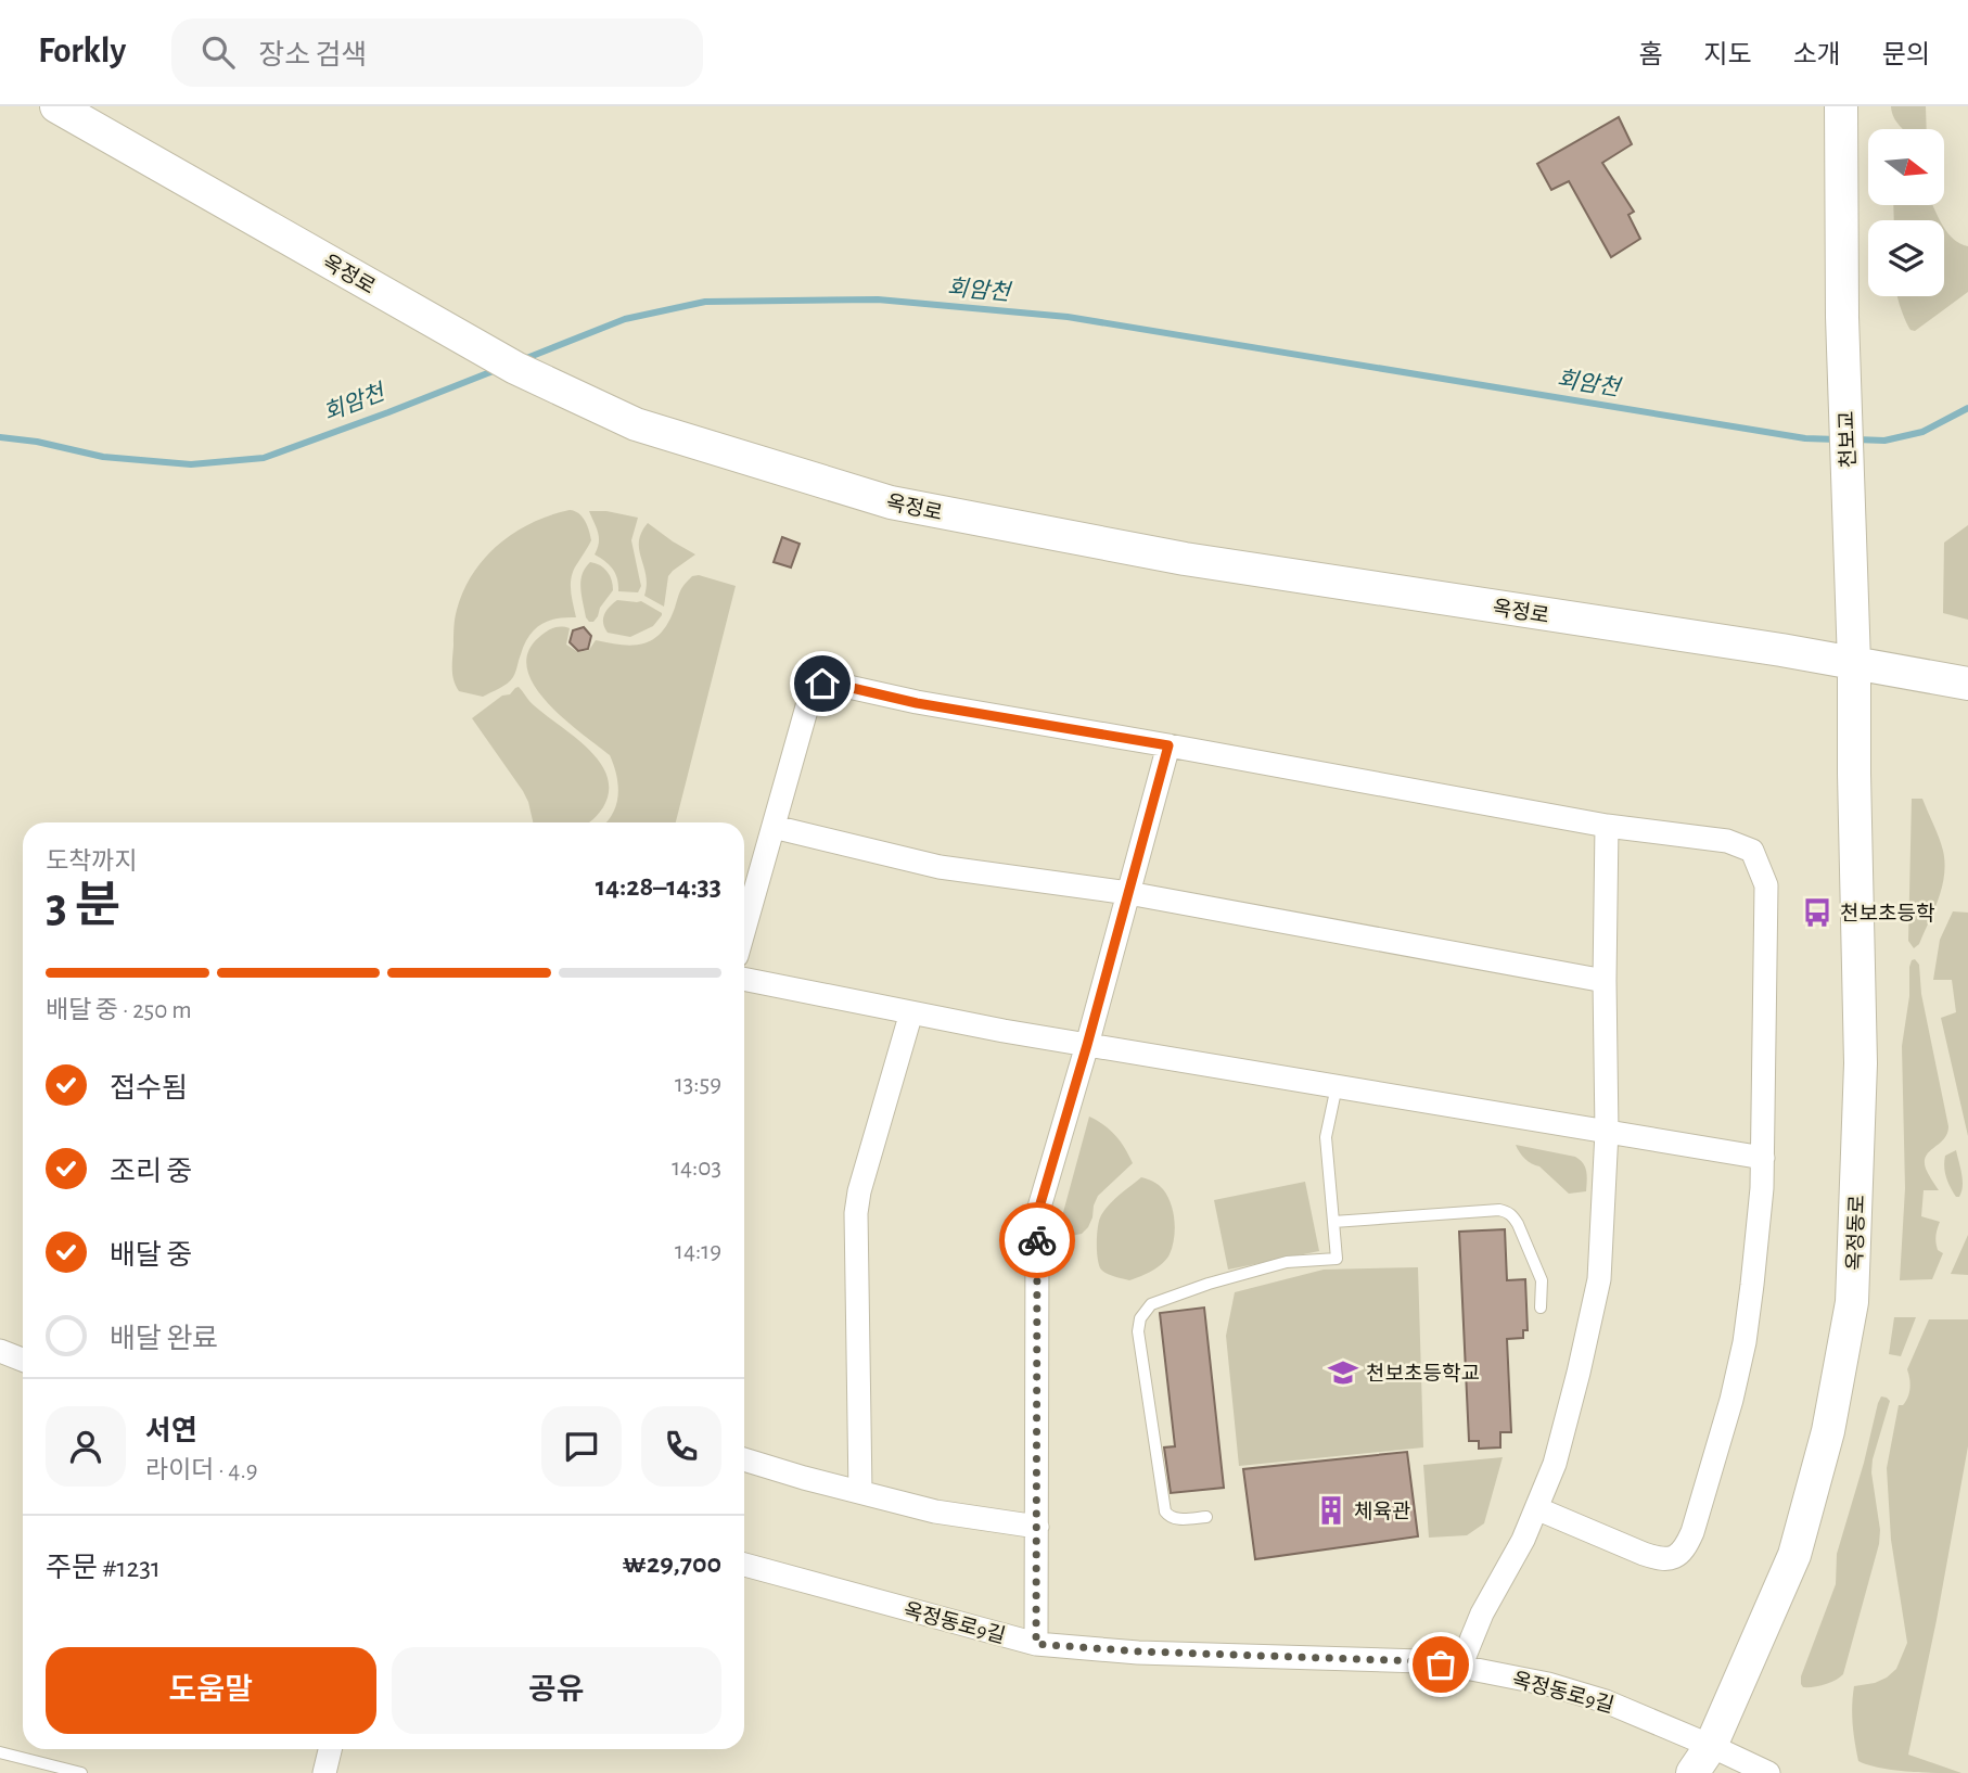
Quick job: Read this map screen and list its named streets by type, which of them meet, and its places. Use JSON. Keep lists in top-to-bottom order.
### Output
{
  "streets": {
    "main road": ["옥정로", "천보교", "옥정동로"],
    "street": ["옥정동로9길"]
  },
  "crossings": [
    ["옥정로", "천보교"],
    ["옥정로", "옥정동로"],
    ["천보교", "옥정동로"],
    ["옥정동로", "옥정동로9길"]
  ],
  "water": ["회암천"],
  "places": {
    "bus stop": ["천보초등학"],
    "school or university": ["천보초등학교"],
    "building": ["체육관"]
  },
  "north": "right",
  "page": {
    "header": "Forkly",
    "search": "장소 검색",
    "nav": [
      "홈",
      "지도",
      "소개",
      "문의"
    ],
    "heading": ["3 분", "도착까지", "14:28–14:33"],
    "panel": [
      "서연",
      "라이더 · 4.9",
      "주문 #1231",
      "₩29,700"
    ],
    "bar": "배달 중 · 250 m",
    "list": [
      ["접수됨", "13:59"],
      ["조리 중", "14:03"],
      ["배달 중", "14:19"],
      "배달 완료"
    ],
    "buttons": ["도움말", "공유"]
  }
}
